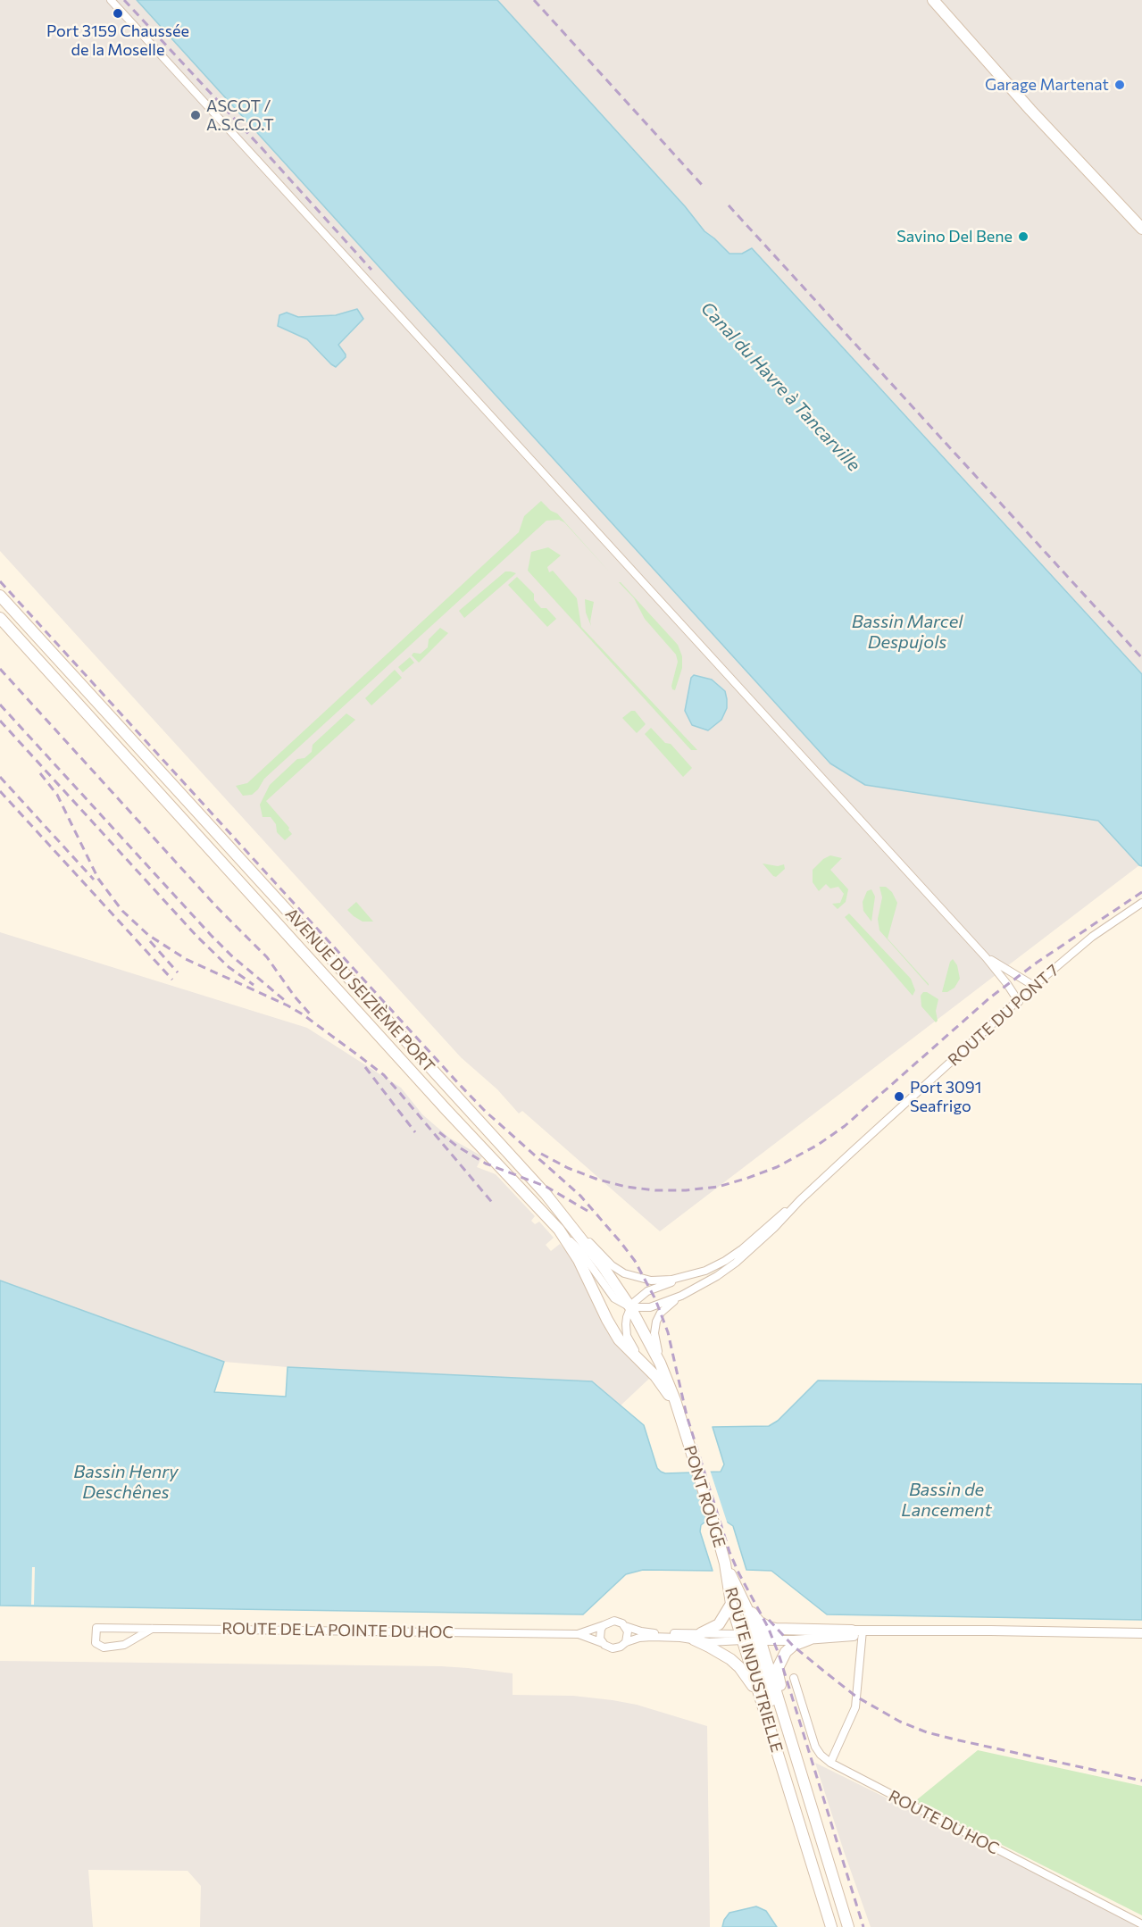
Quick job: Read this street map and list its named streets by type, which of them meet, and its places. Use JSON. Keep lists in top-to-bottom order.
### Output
{
  "streets": {
    "main road": ["AVENUE DU SEIZIÈME PORT", "PONT ROUGE", "ROUTE INDUSTRIELLE"],
    "street": ["ROUTE DU PONT 7", "ROUTE DE LA POINTE DU HOC", "ROUTE DU HOC"]
  },
  "crossings": [
    ["AVENUE DU SEIZIÈME PORT", "PONT ROUGE"],
    ["PONT ROUGE", "ROUTE INDUSTRIELLE"]
  ],
  "water": [
    "Canal du Havre à Tancarville",
    "Bassin Marcel Despujols",
    "Bassin Henry Deschênes",
    "Bassin de Lancement"
  ],
  "places": [
    "Port 3159 Chaussée de la Moselle",
    "Garage Martenat",
    "ASCOT / A.S.C.O.T",
    "Savino Del Bene",
    "Port 3091 Seafrigo"
  ]
}
